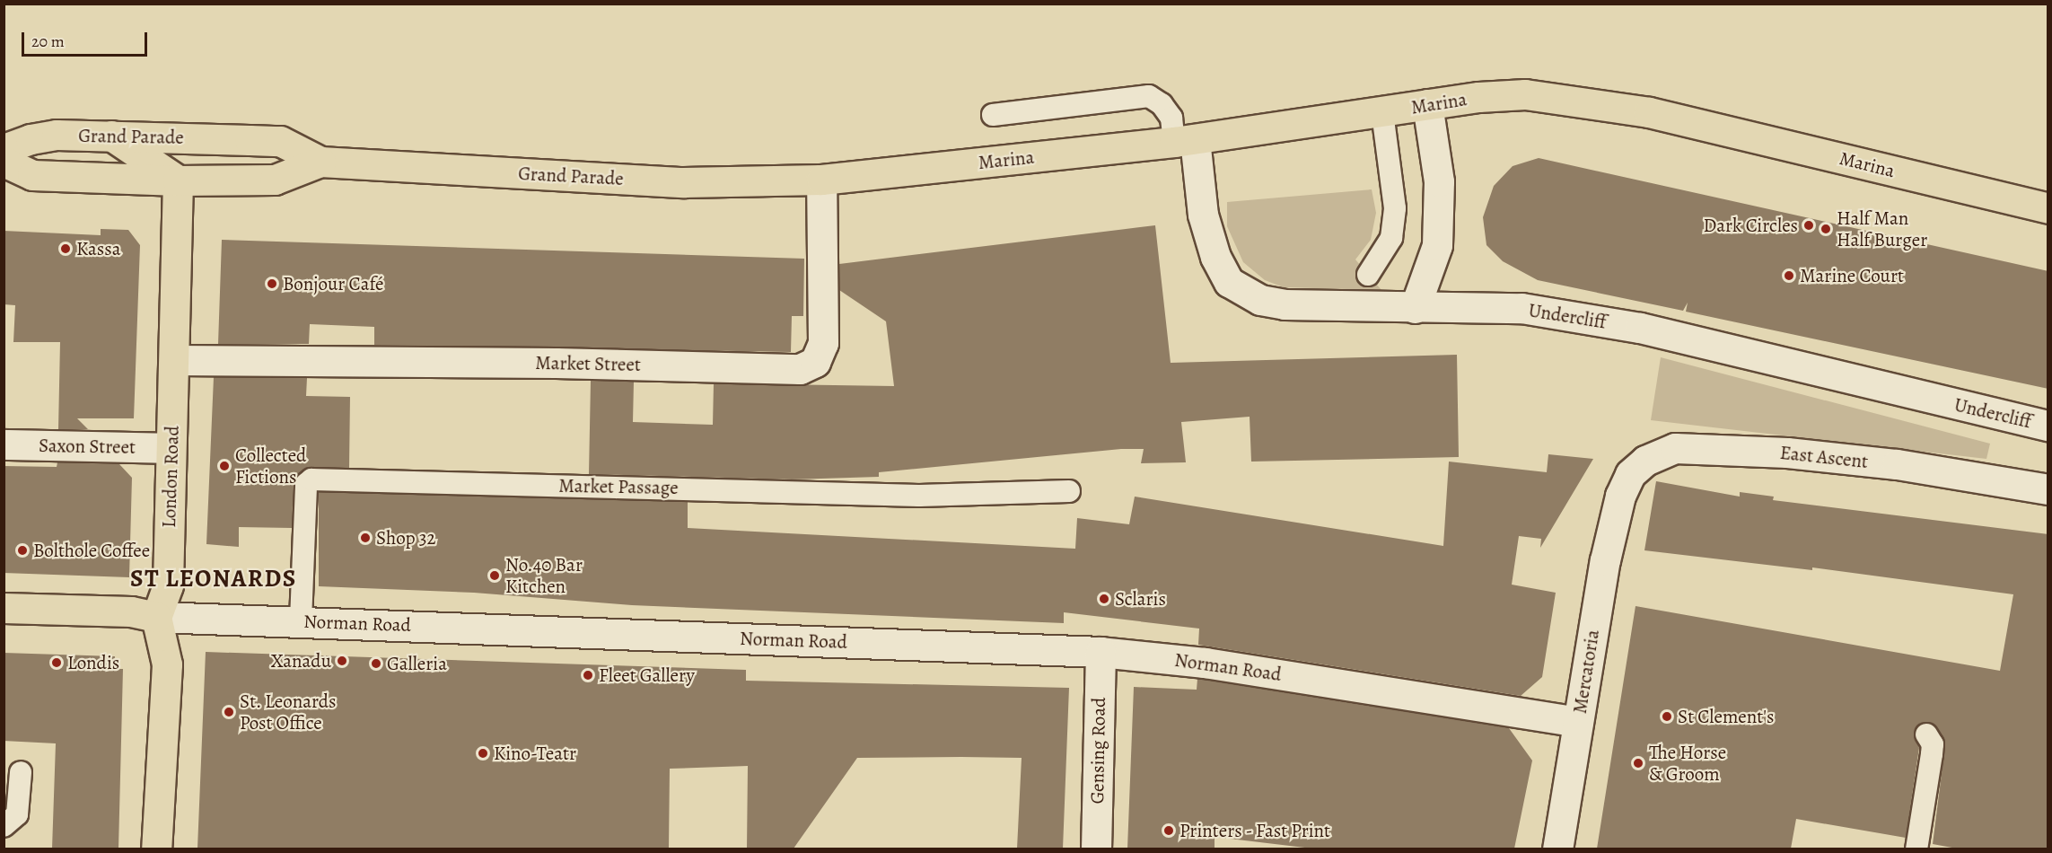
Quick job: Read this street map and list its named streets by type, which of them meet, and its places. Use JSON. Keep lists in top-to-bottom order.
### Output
{
  "streets": {
    "main road": [
      "Marina",
      "Grand Parade",
      "London Road",
      "Norman Road"
    ],
    "street": [
      "Undercliff",
      "Market Street",
      "Saxon Street",
      "East Ascent",
      "Mercatoria",
      "Gensing Road"
    ],
    "lane": ["Market Passage"]
  },
  "crossings": [
    ["Marina", "Grand Parade"],
    ["Marina", "Undercliff"],
    ["Marina", "Market Street"],
    ["Grand Parade", "Market Street"],
    ["Grand Parade", "London Road"],
    ["Market Street", "London Road"],
    ["Saxon Street", "London Road"],
    ["East Ascent", "Mercatoria"],
    ["London Road", "Norman Road"],
    ["Market Passage", "Norman Road"],
    ["Norman Road", "Mercatoria"],
    ["Norman Road", "Gensing Road"]
  ],
  "districts": ["ST LEONARDS"],
  "places": [
    "Dark Circles",
    "Half Man Half Burger",
    "Kassa",
    "Marine Court",
    "Bonjour Café",
    "Collected Fictions",
    "Shop 32",
    "Bolthole Coffee",
    "No.40 Bar Kitchen",
    "Sclaris",
    "Xanadu",
    "Londis",
    "Galleria",
    "Fleet Gallery",
    "St. Leonards Post Office",
    "St Clement's",
    "Kino-Teatr",
    "The Horse & Groom",
    "Printers - Fast Print"
  ],
  "scale_bar": "20 m"
}
